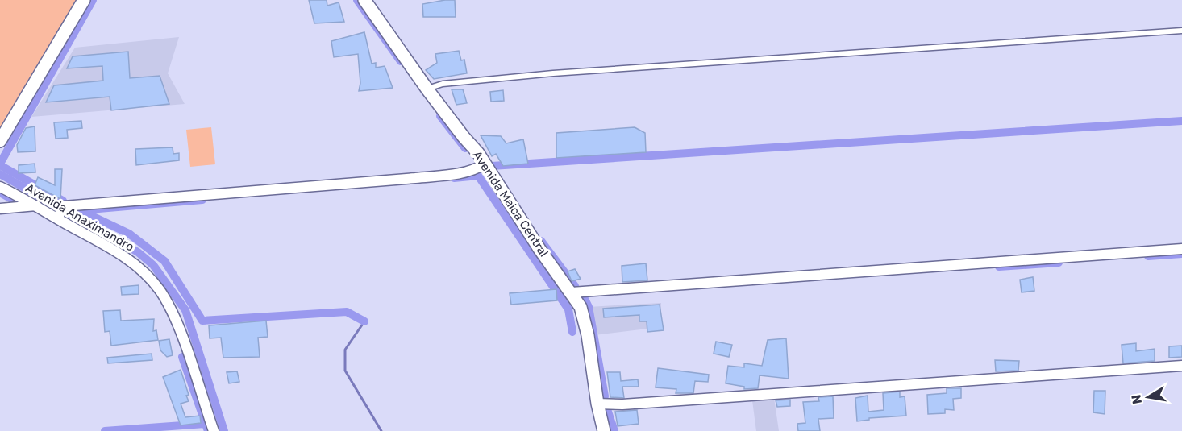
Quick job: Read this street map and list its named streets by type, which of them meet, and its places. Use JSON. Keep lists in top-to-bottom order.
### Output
{
  "streets": {
    "street": ["Avenida Maica Central", "Avenida Anaximandro"]
  },
  "north": "left"
}
